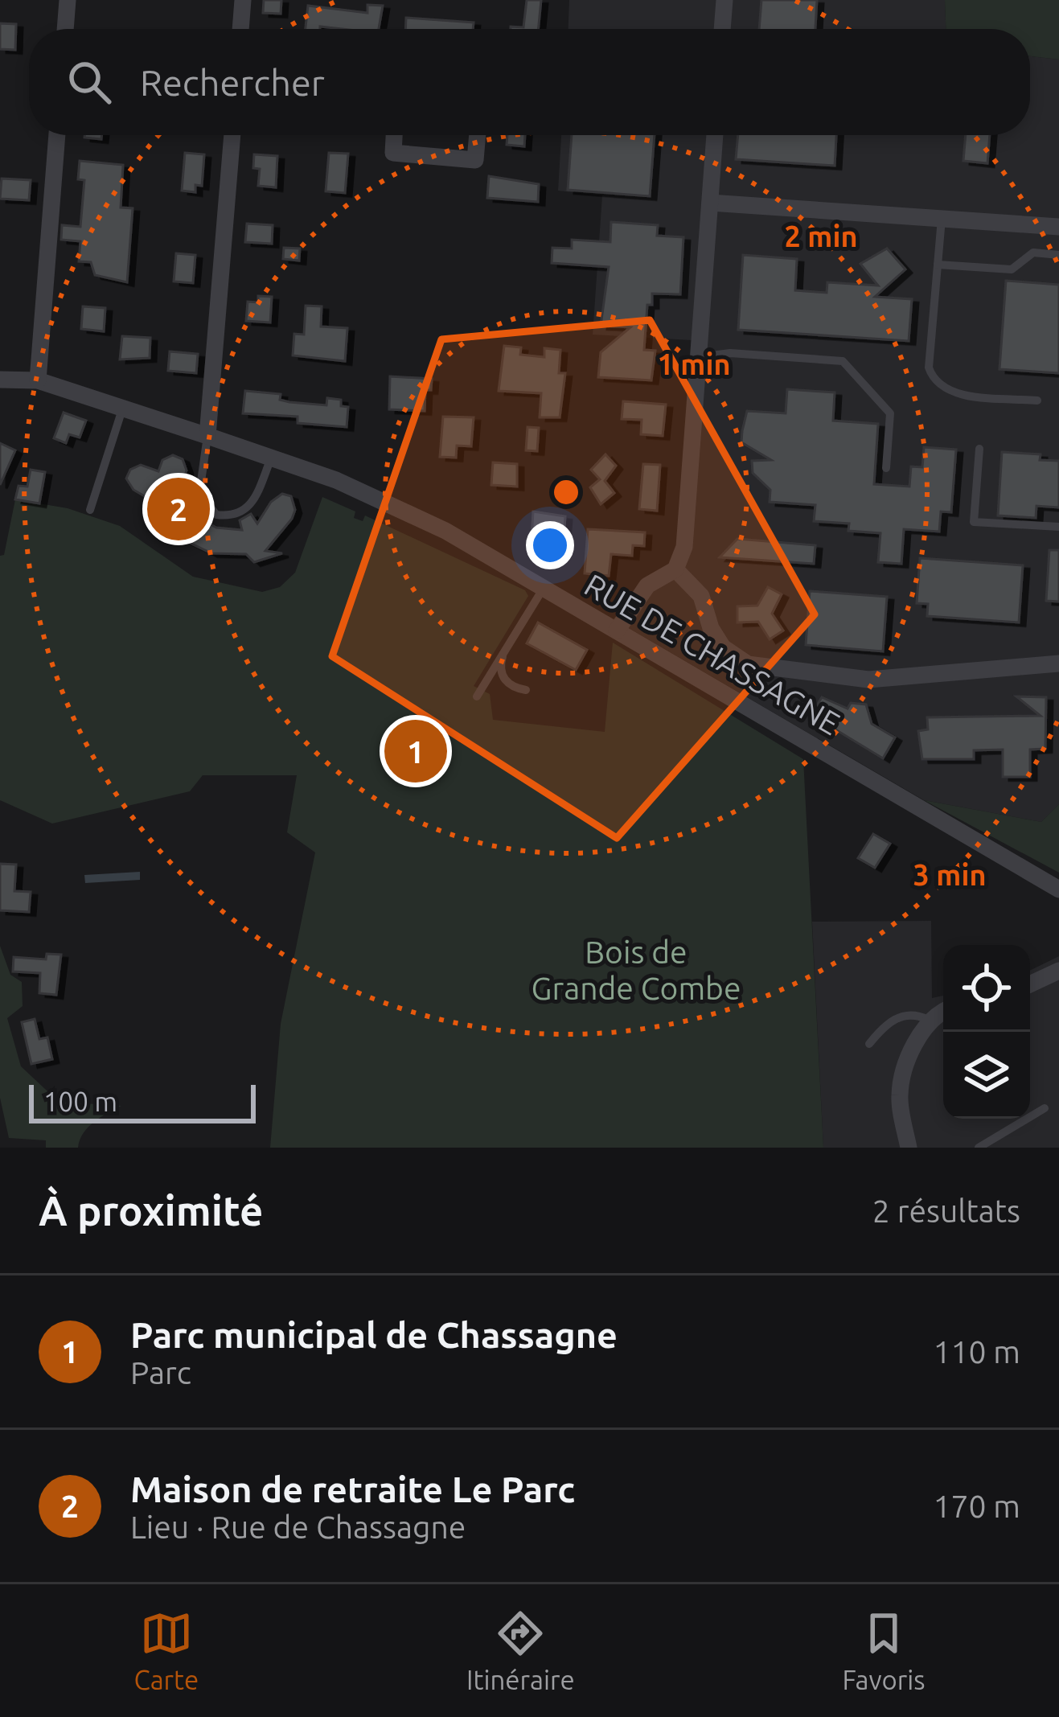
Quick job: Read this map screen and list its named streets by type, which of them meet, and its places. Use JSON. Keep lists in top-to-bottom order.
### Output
{
  "streets": {
    "street": ["RUE DE CHASSAGNE"]
  },
  "parks": ["Bois de Grande Combe"],
  "scale_bar": "100 m",
  "page": {
    "search": "Rechercher",
    "pins": ["2", "1"],
    "scale": "100 m",
    "heading": ["À proximité", "2 résultats"],
    "list": [
      {
        "mark": "1",
        "name": "Parc municipal de Chassagne",
        "note": "Parc",
        "value": "110 m"
      },
      {
        "mark": "2",
        "name": "Maison de retraite Le Parc",
        "note": "Lieu · Rue de Chassagne",
        "value": "170 m"
      }
    ],
    "nav": ["Carte", "Itinéraire", "Favoris"]
  },
  "rings": ["2 min", "1 min", "3 min"]
}
